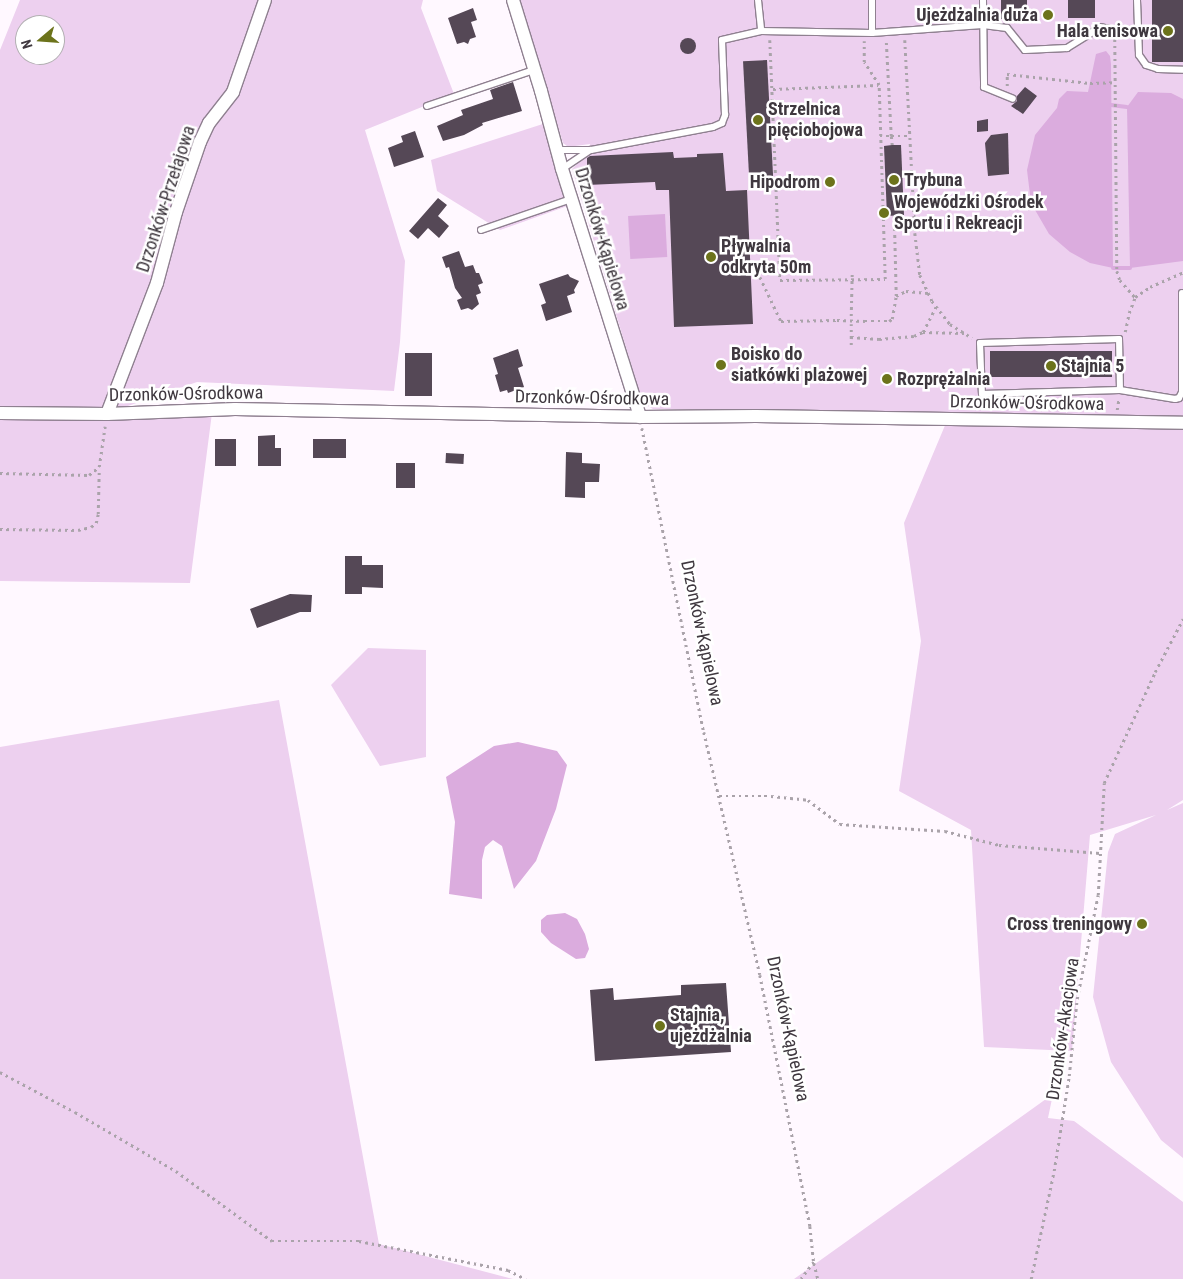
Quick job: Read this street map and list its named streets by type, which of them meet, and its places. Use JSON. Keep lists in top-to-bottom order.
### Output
{
  "streets": {
    "street": ["Drzonków-Przełajowa", "Drzonków-Kąpielowa", "Drzonków-Ośrodkowa"],
    "path": ["Drzonków-Akacjowa"]
  },
  "crossings": [
    ["Drzonków-Przełajowa", "Drzonków-Ośrodkowa"],
    ["Drzonków-Kąpielowa", "Drzonków-Ośrodkowa"]
  ],
  "places": [
    "Ujeżdżalnia duża",
    "Hala tenisowa",
    "Strzelnica pięciobojowa",
    "Trybuna",
    "Hipodrom",
    "Wojewódzki Ośrodek Sportu i Rekreacji",
    "Pływalnia odkryta 50m",
    "Boisko do siatkówki plażowej",
    "Stajnia 5",
    "Rozprężalnia",
    "Cross treningowy",
    "Stajnia, ujeżdżalnia"
  ],
  "north": "left"
}
